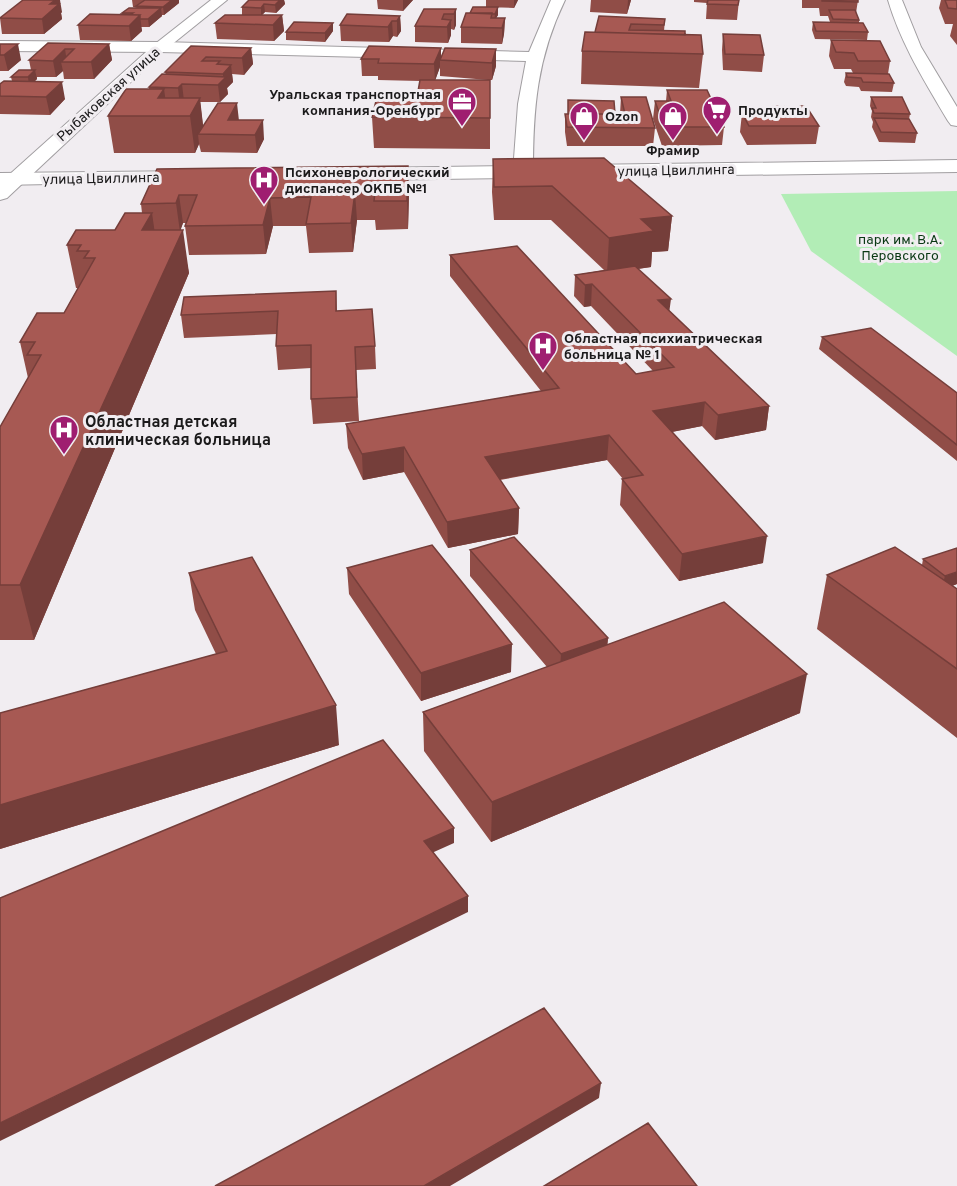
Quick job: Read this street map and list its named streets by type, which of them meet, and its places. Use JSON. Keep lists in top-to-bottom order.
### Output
{
  "streets": {
    "street": ["Рыбаковская улица", "улица Цвиллинга"]
  },
  "crossings": [
    ["Рыбаковская улица", "улица Цвиллинга"]
  ],
  "parks": ["парк им. В.А. Перовского"],
  "places": {
    "office": ["Уральская транспортная компания-Оренбург"],
    "supermarket": ["Продукты"],
    "shop": ["Ozon", "Фрамир"],
    "hospital": ["Психоневрологический диспансер ОКПБ №1", "Областная психиатрическая больница № 1", "Областная детская клиническая больница"]
  }
}
